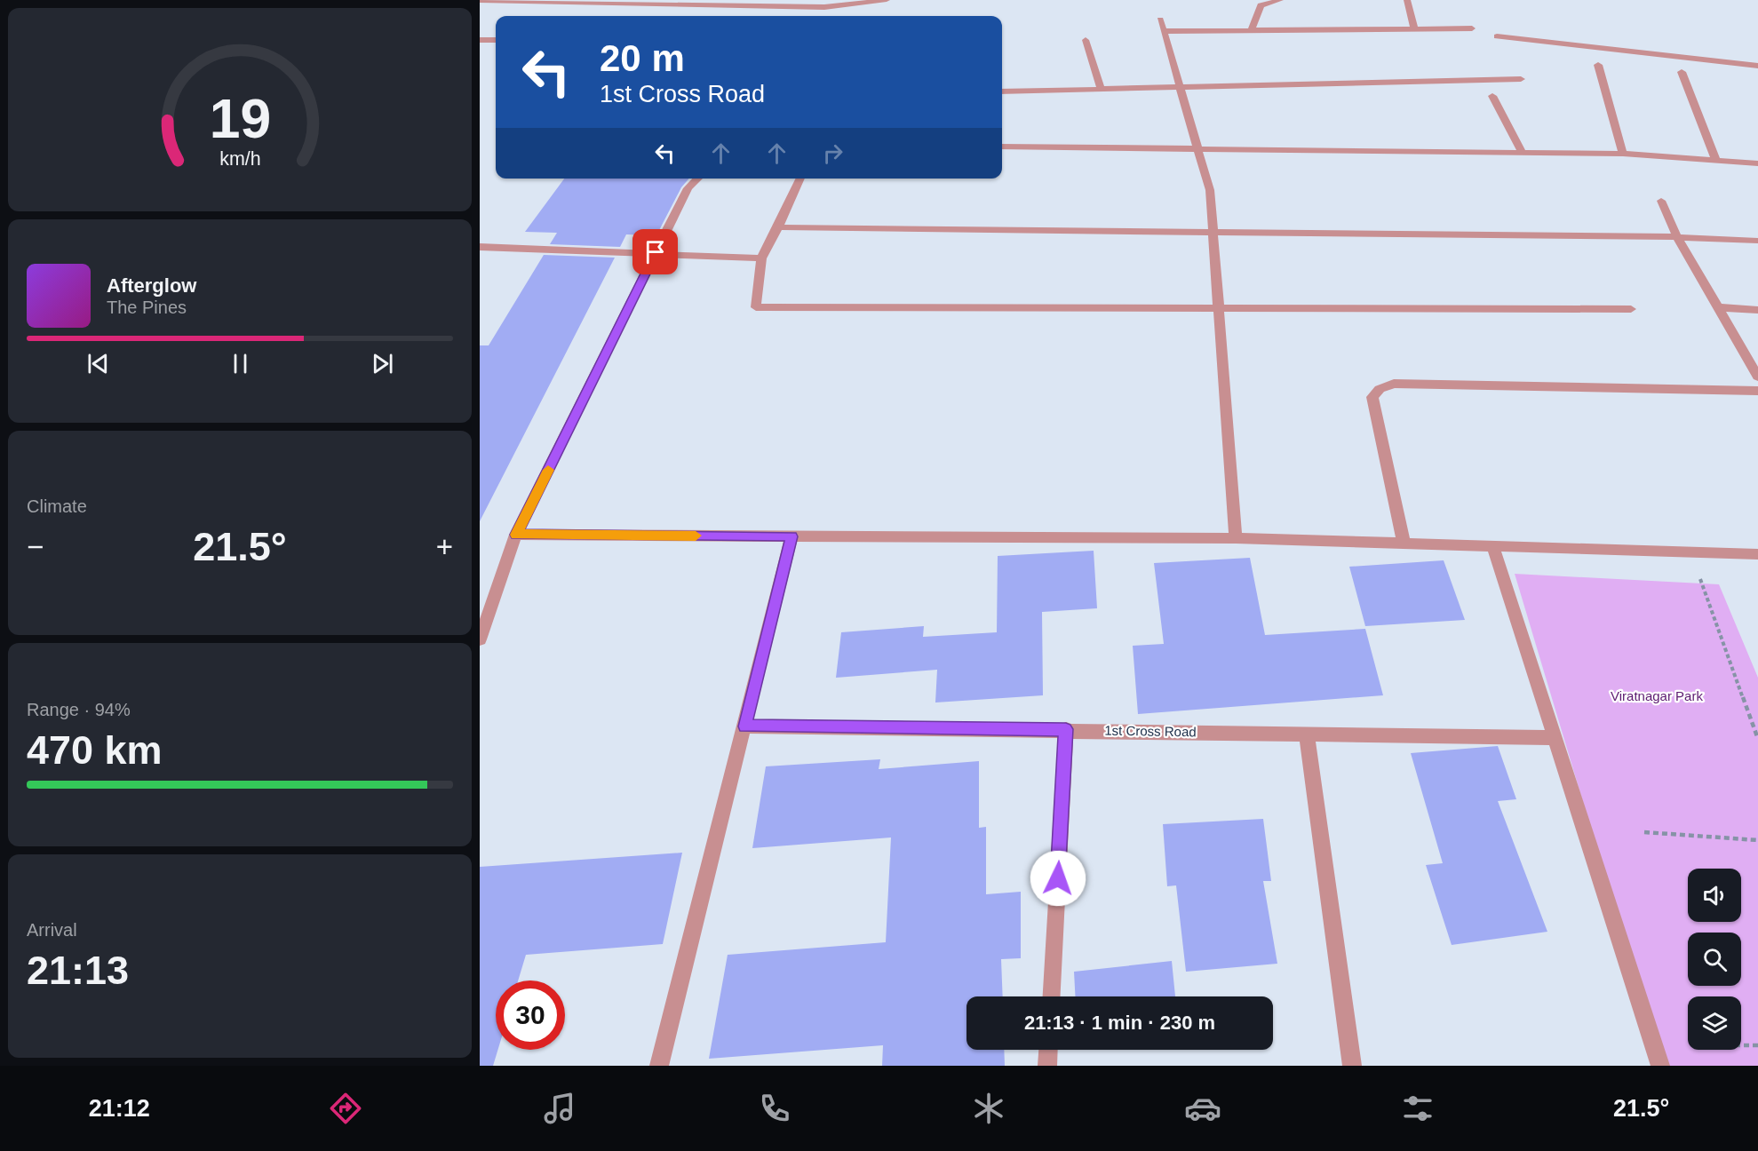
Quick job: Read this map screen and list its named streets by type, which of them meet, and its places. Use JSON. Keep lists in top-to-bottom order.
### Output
{
  "streets": {
    "street": ["1st Cross Road"]
  },
  "parks": ["Viratnagar Park"],
  "page": {
    "turn": ["20 m", "1st Cross Road"],
    "song": ["Afterglow", "The Pines"],
    "tile": [
      "Climate",
      ["Range · 94%", "470 km"],
      ["Arrival", "21:13"]
    ],
    "heat": ["−", "21.5°", "+"],
    "limit": "30",
    "trip": "21:13 · 1 min · 230 m",
    "tabs": ["21:12", "21.5°"],
    "gauge": ["19", "km/h"]
  }
}
